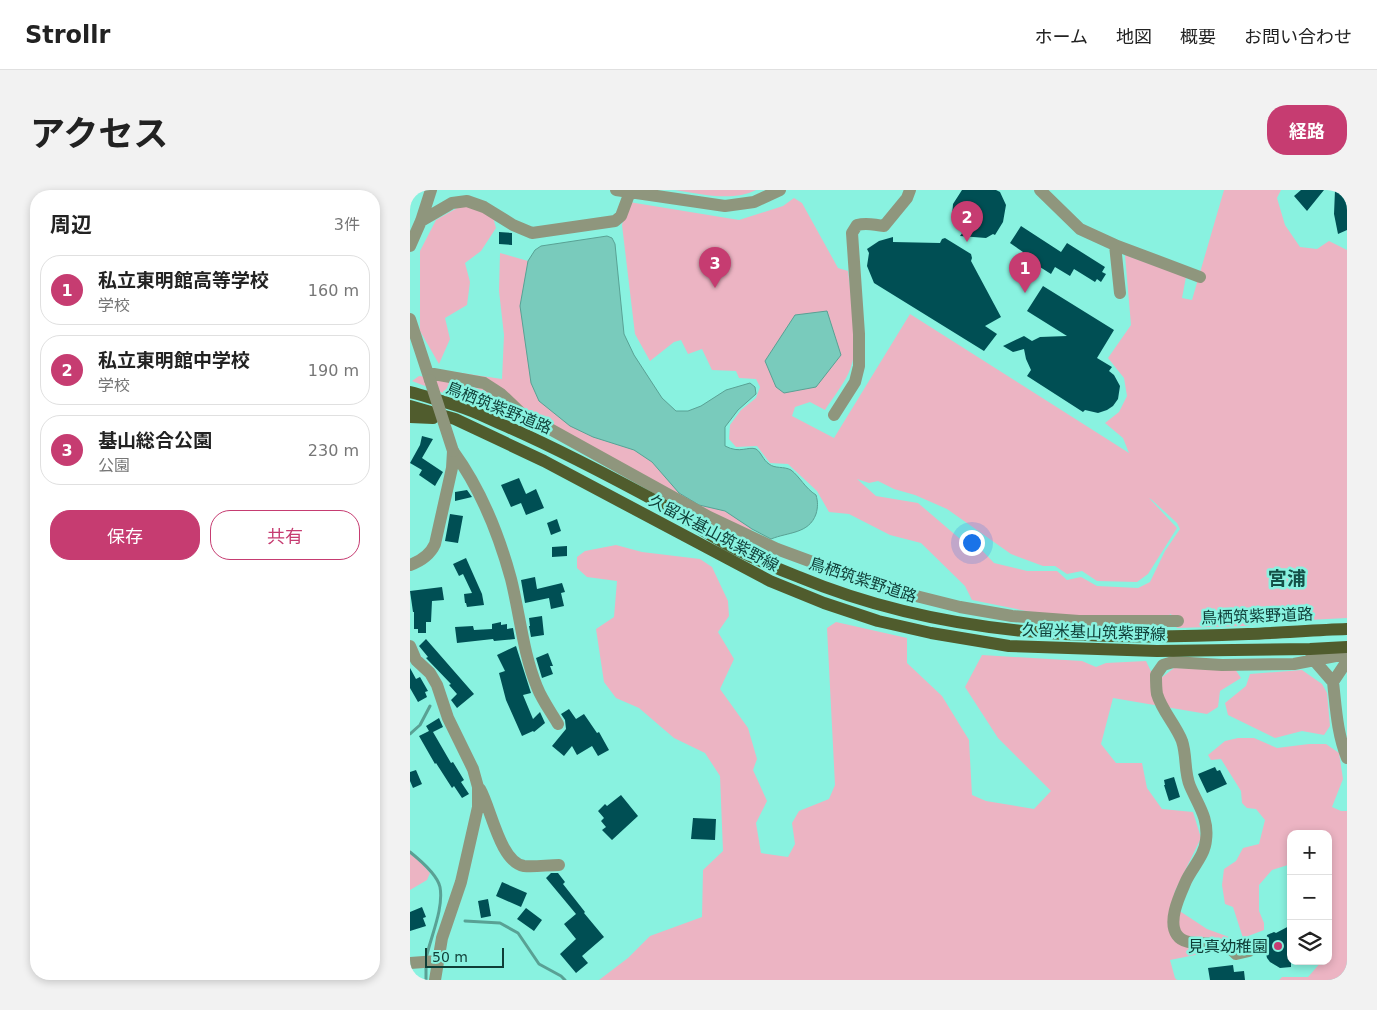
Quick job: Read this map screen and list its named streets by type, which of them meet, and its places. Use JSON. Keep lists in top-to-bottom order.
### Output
{
  "streets": {
    "main road": ["鳥栖筑紫野道路", "久留米基山筑紫野線"]
  },
  "districts": ["宮浦"],
  "places": ["見真幼稚園"],
  "scale_bar": "50 m",
  "page": {
    "header": "Strollr",
    "nav": [
      "ホーム",
      "地図",
      "概要",
      "お問い合わせ"
    ],
    "title": "アクセス",
    "buttons": [
      "経路",
      ["保存", "共有"]
    ],
    "heading": ["周辺", "3件"],
    "pins": ["2", "3", "1"],
    "list": [
      {
        "mark": "1",
        "name": "私立東明館高等学校",
        "note": "学校",
        "value": "160 m"
      },
      {
        "mark": "2",
        "name": "私立東明館中学校",
        "note": "学校",
        "value": "190 m"
      },
      {
        "mark": "3",
        "name": "基山総合公園",
        "note": "公園",
        "value": "230 m"
      }
    ],
    "map_buttons": ["+", "−"],
    "scale": "50 m"
  }
}
